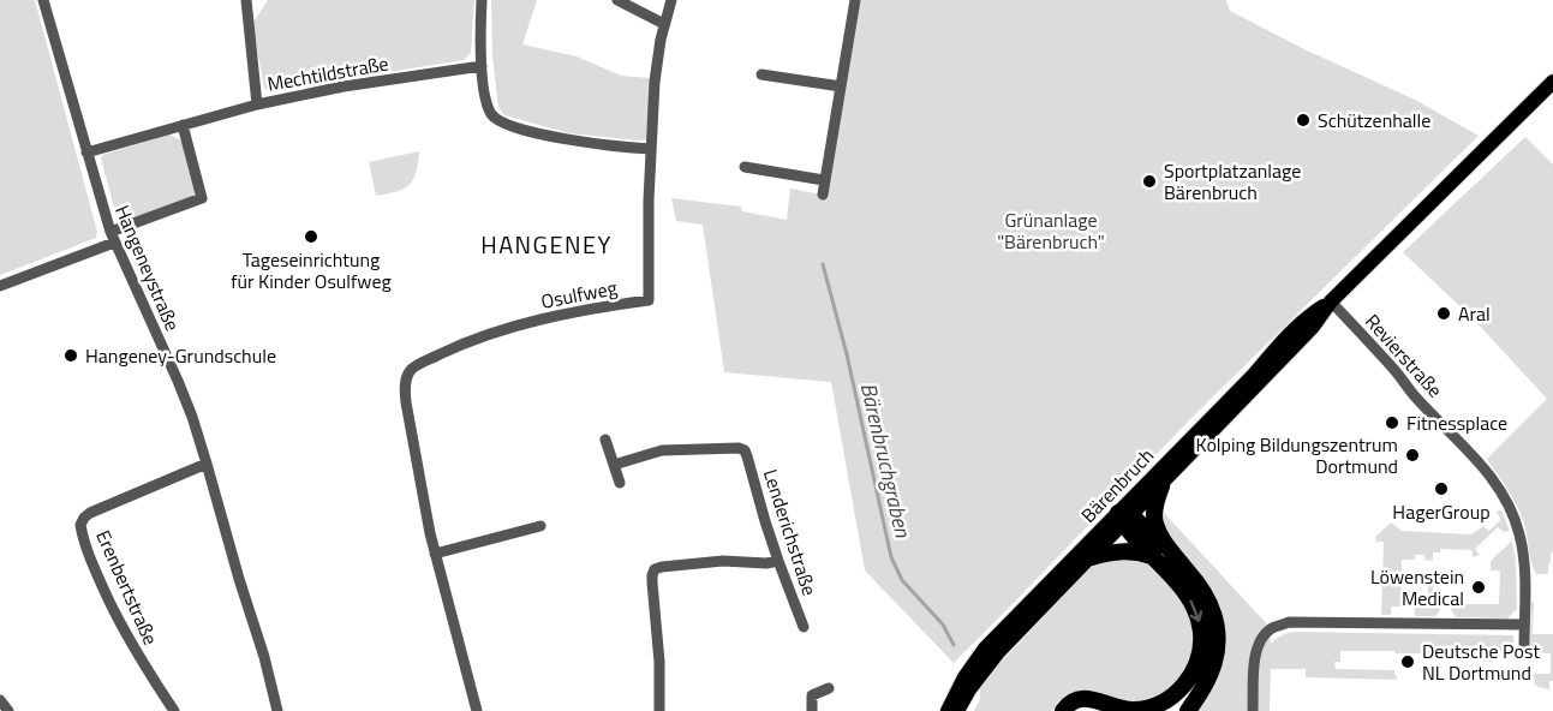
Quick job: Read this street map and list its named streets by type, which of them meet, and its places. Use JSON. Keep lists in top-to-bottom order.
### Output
{
  "streets": {
    "main road": ["Bärenbruch"],
    "street": [
      "Mechtildstraße",
      "Hangeneystraße",
      "Osulfweg",
      "Revierstraße",
      "Lenderichstraße",
      "Erenbertstraße"
    ]
  },
  "crossings": [
    ["Mechtildstraße", "Hangeneystraße"],
    ["Hangeneystraße", "Erenbertstraße"],
    ["Revierstraße", "Bärenbruch"]
  ],
  "districts": ["HANGENEY"],
  "water": ["Bärenbruchgraben"],
  "parks": ["Grünanlage \"Bärenbruch\""],
  "places": [
    "Schützenhalle",
    "Sportplatzanlage Bärenbruch",
    "Tageseinrichtung für Kinder Osulfweg",
    "Aral",
    "Hangeney-Grundschule",
    "Fitnessplace",
    "Kolping Bildungszentrum Dortmund",
    "HagerGroup",
    "Löwenstein Medical",
    "Deutsche Post NL Dortmund"
  ]
}
